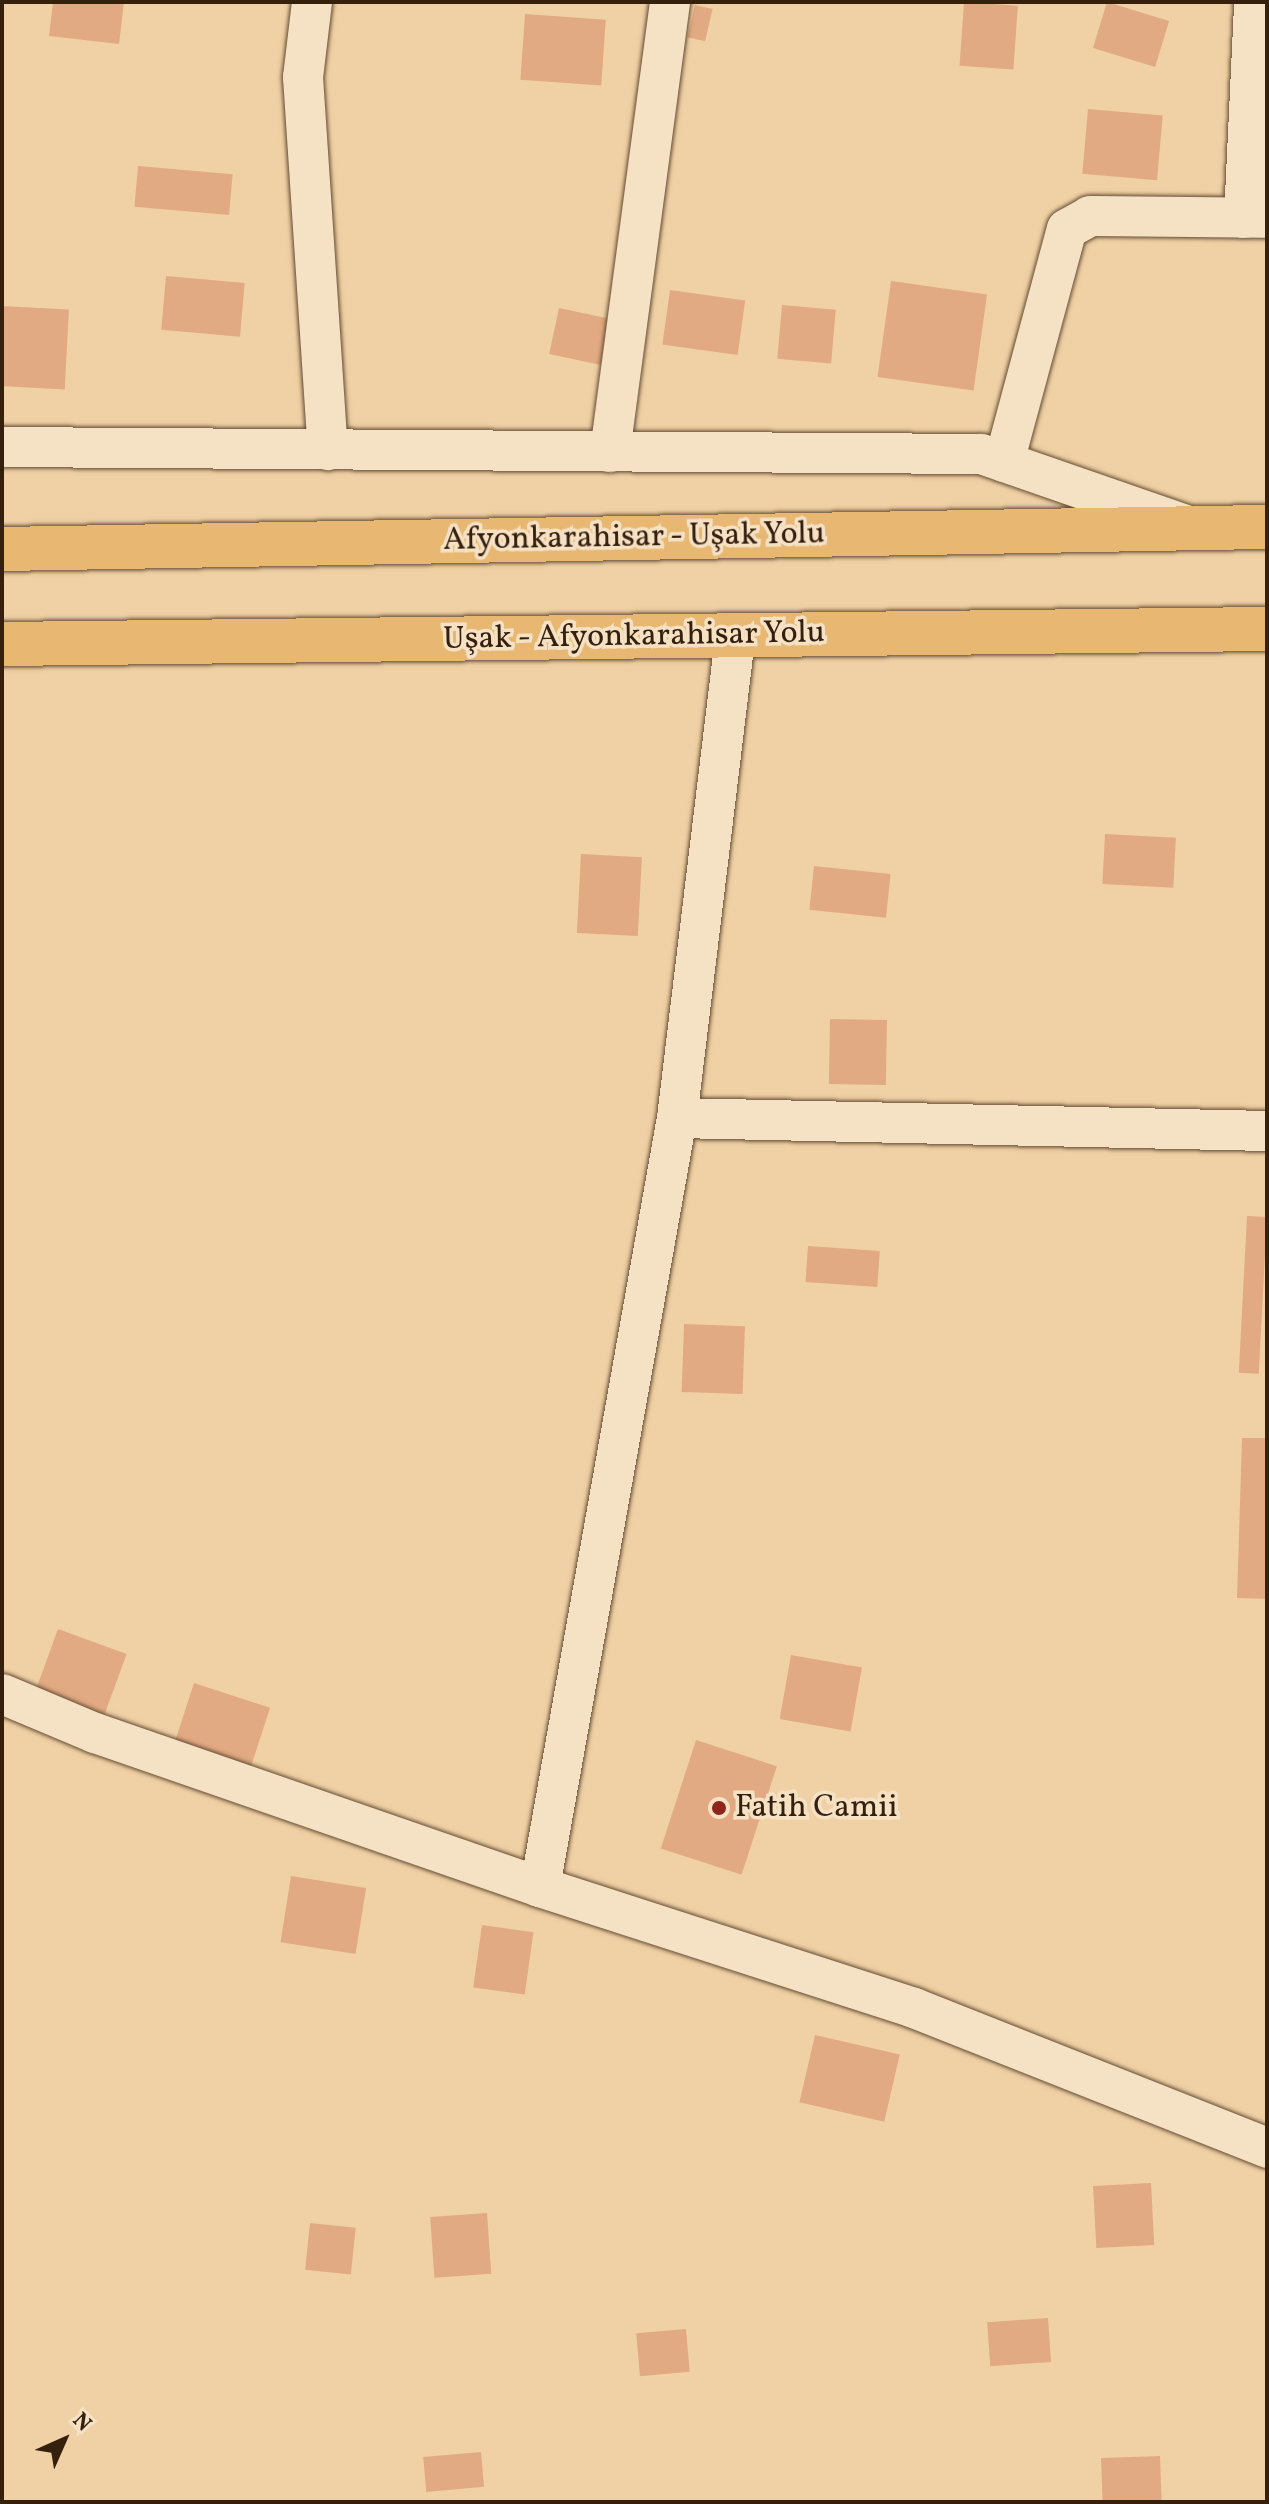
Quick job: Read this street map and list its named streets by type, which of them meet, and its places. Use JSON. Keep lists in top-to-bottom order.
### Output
{
  "streets": {
    "highway": ["Afyonkarahisar - Uşak Yolu", "Uşak - Afyonkarahisar Yolu"]
  },
  "places": ["Fatih Camii"],
  "north": "top right"
}
